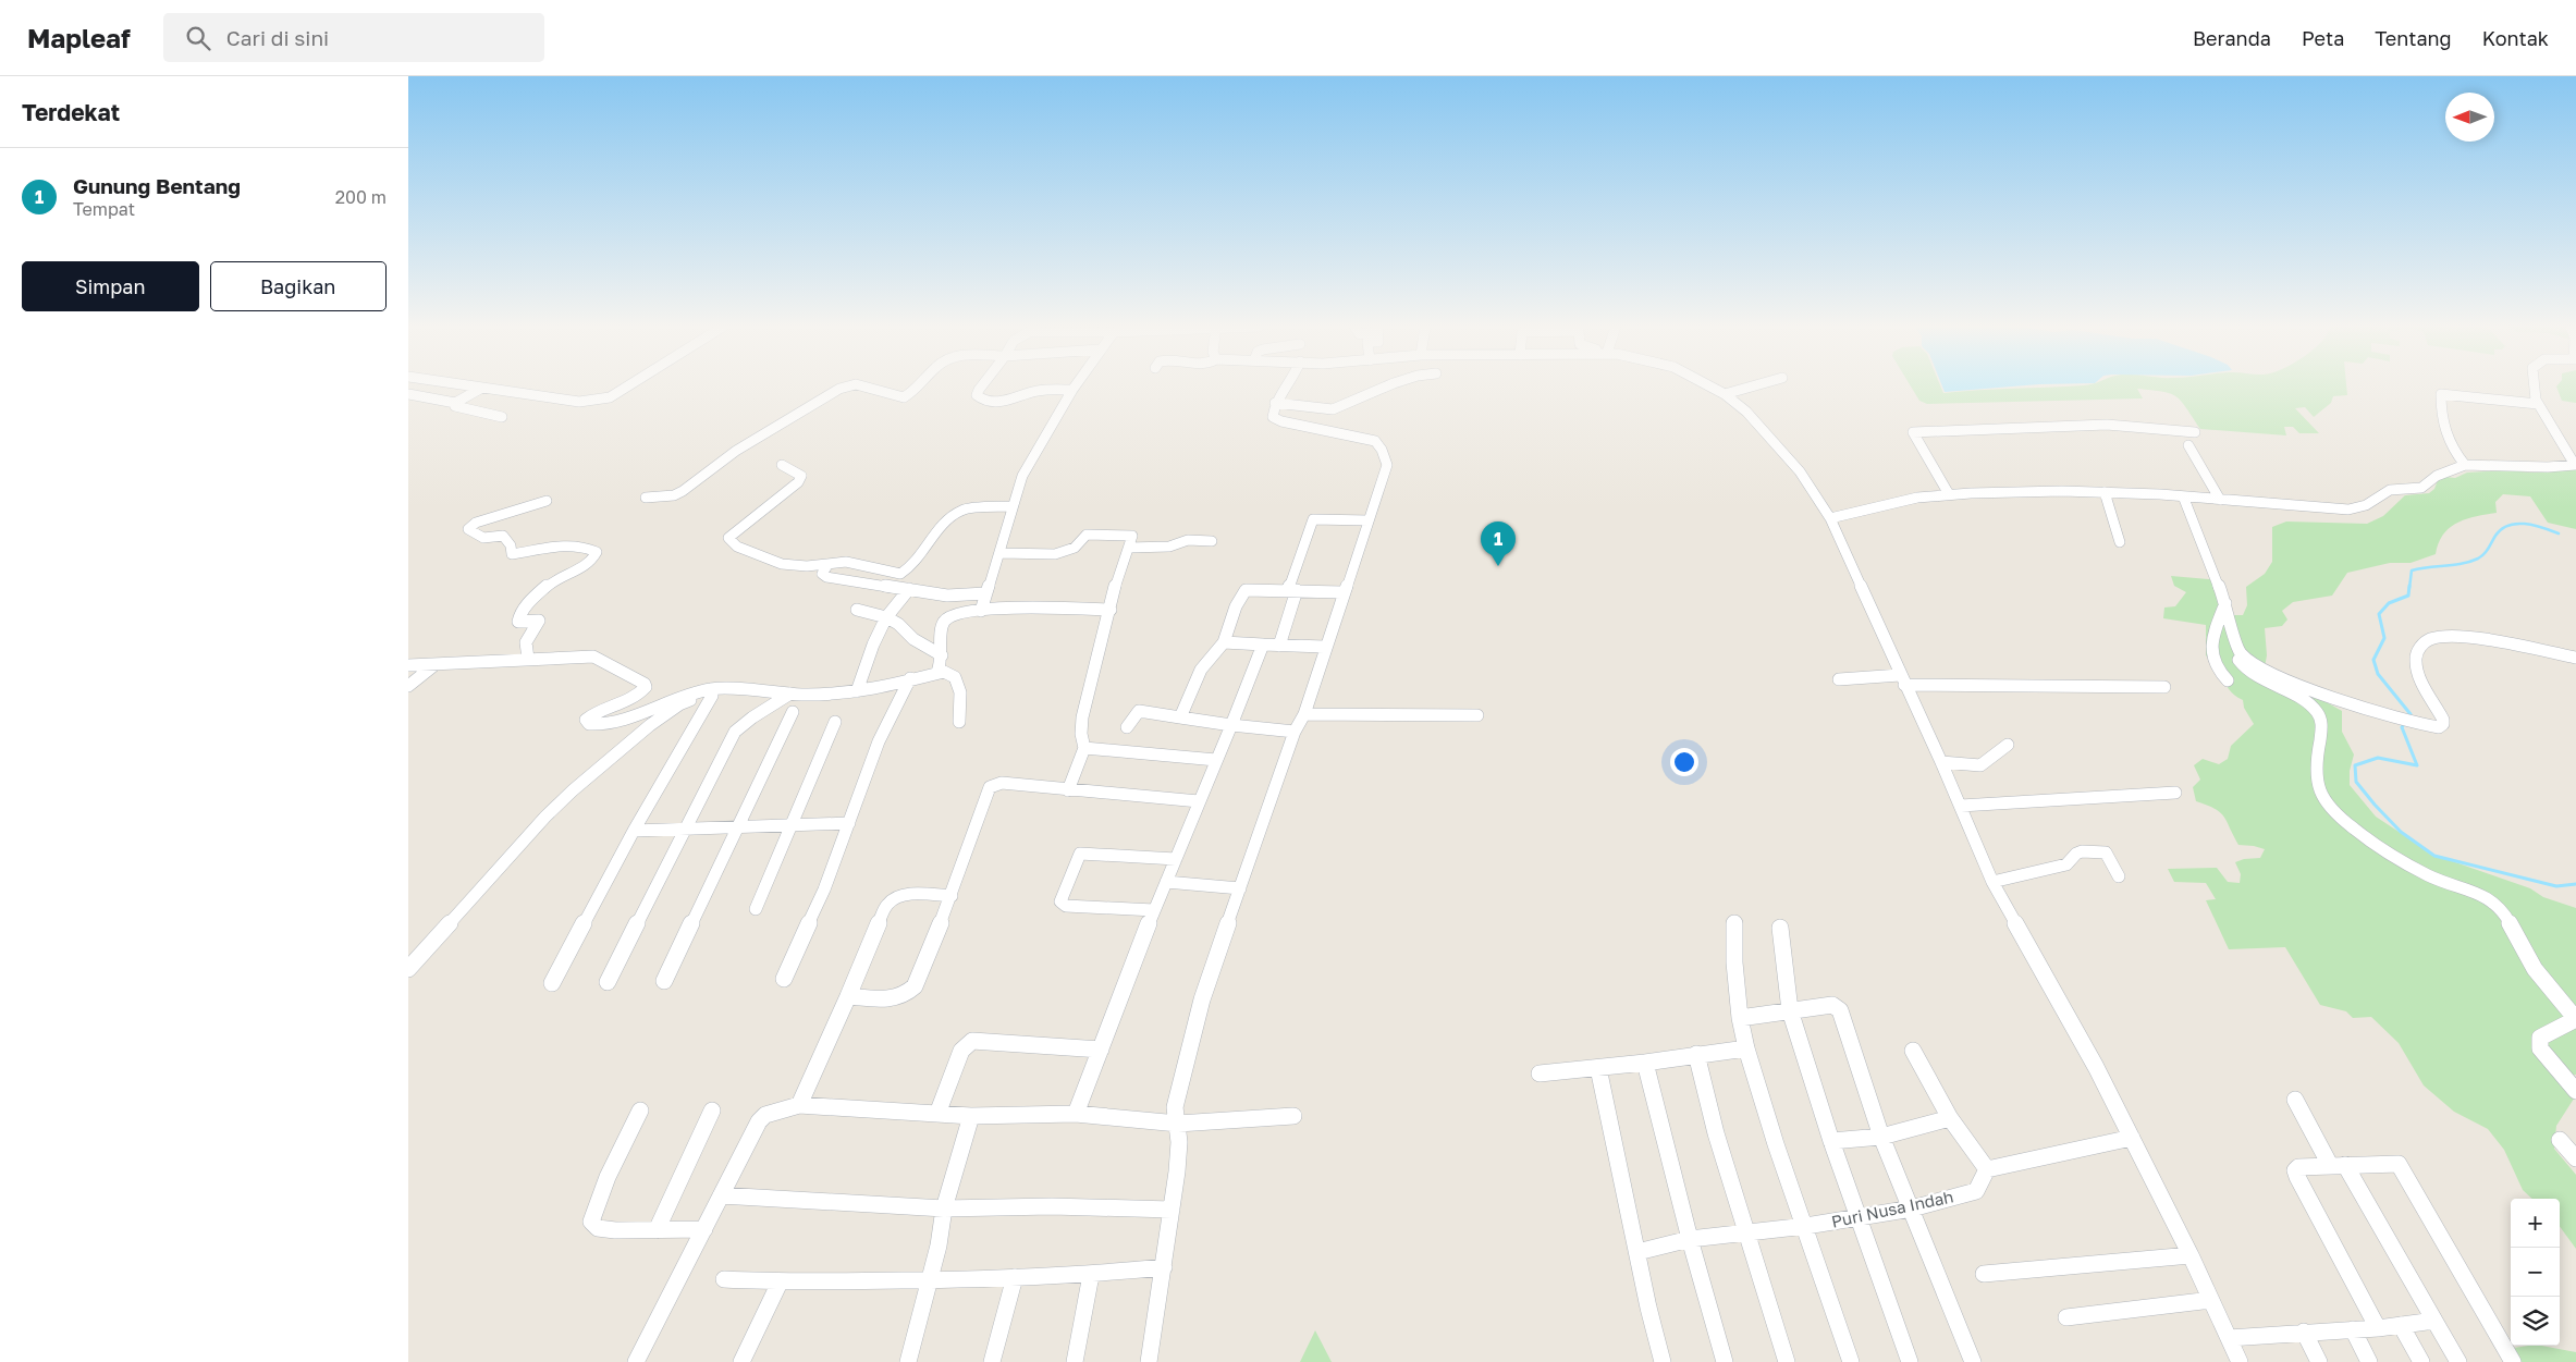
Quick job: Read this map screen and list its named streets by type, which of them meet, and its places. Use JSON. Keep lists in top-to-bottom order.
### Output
{
  "streets": {
    "street": ["Puri Nusa Indah"]
  },
  "north": "left",
  "page": {
    "header": "Mapleaf",
    "search": "Cari di sini",
    "nav": [
      "Beranda",
      "Peta",
      "Tentang",
      "Kontak"
    ],
    "heading": "Terdekat",
    "list": [
      {
        "mark": "1",
        "name": "Gunung Bentang",
        "note": "Tempat",
        "value": "200 m"
      }
    ],
    "buttons": ["Simpan", "Bagikan"],
    "pins": "1",
    "map_buttons": ["+", "−"]
  }
}
